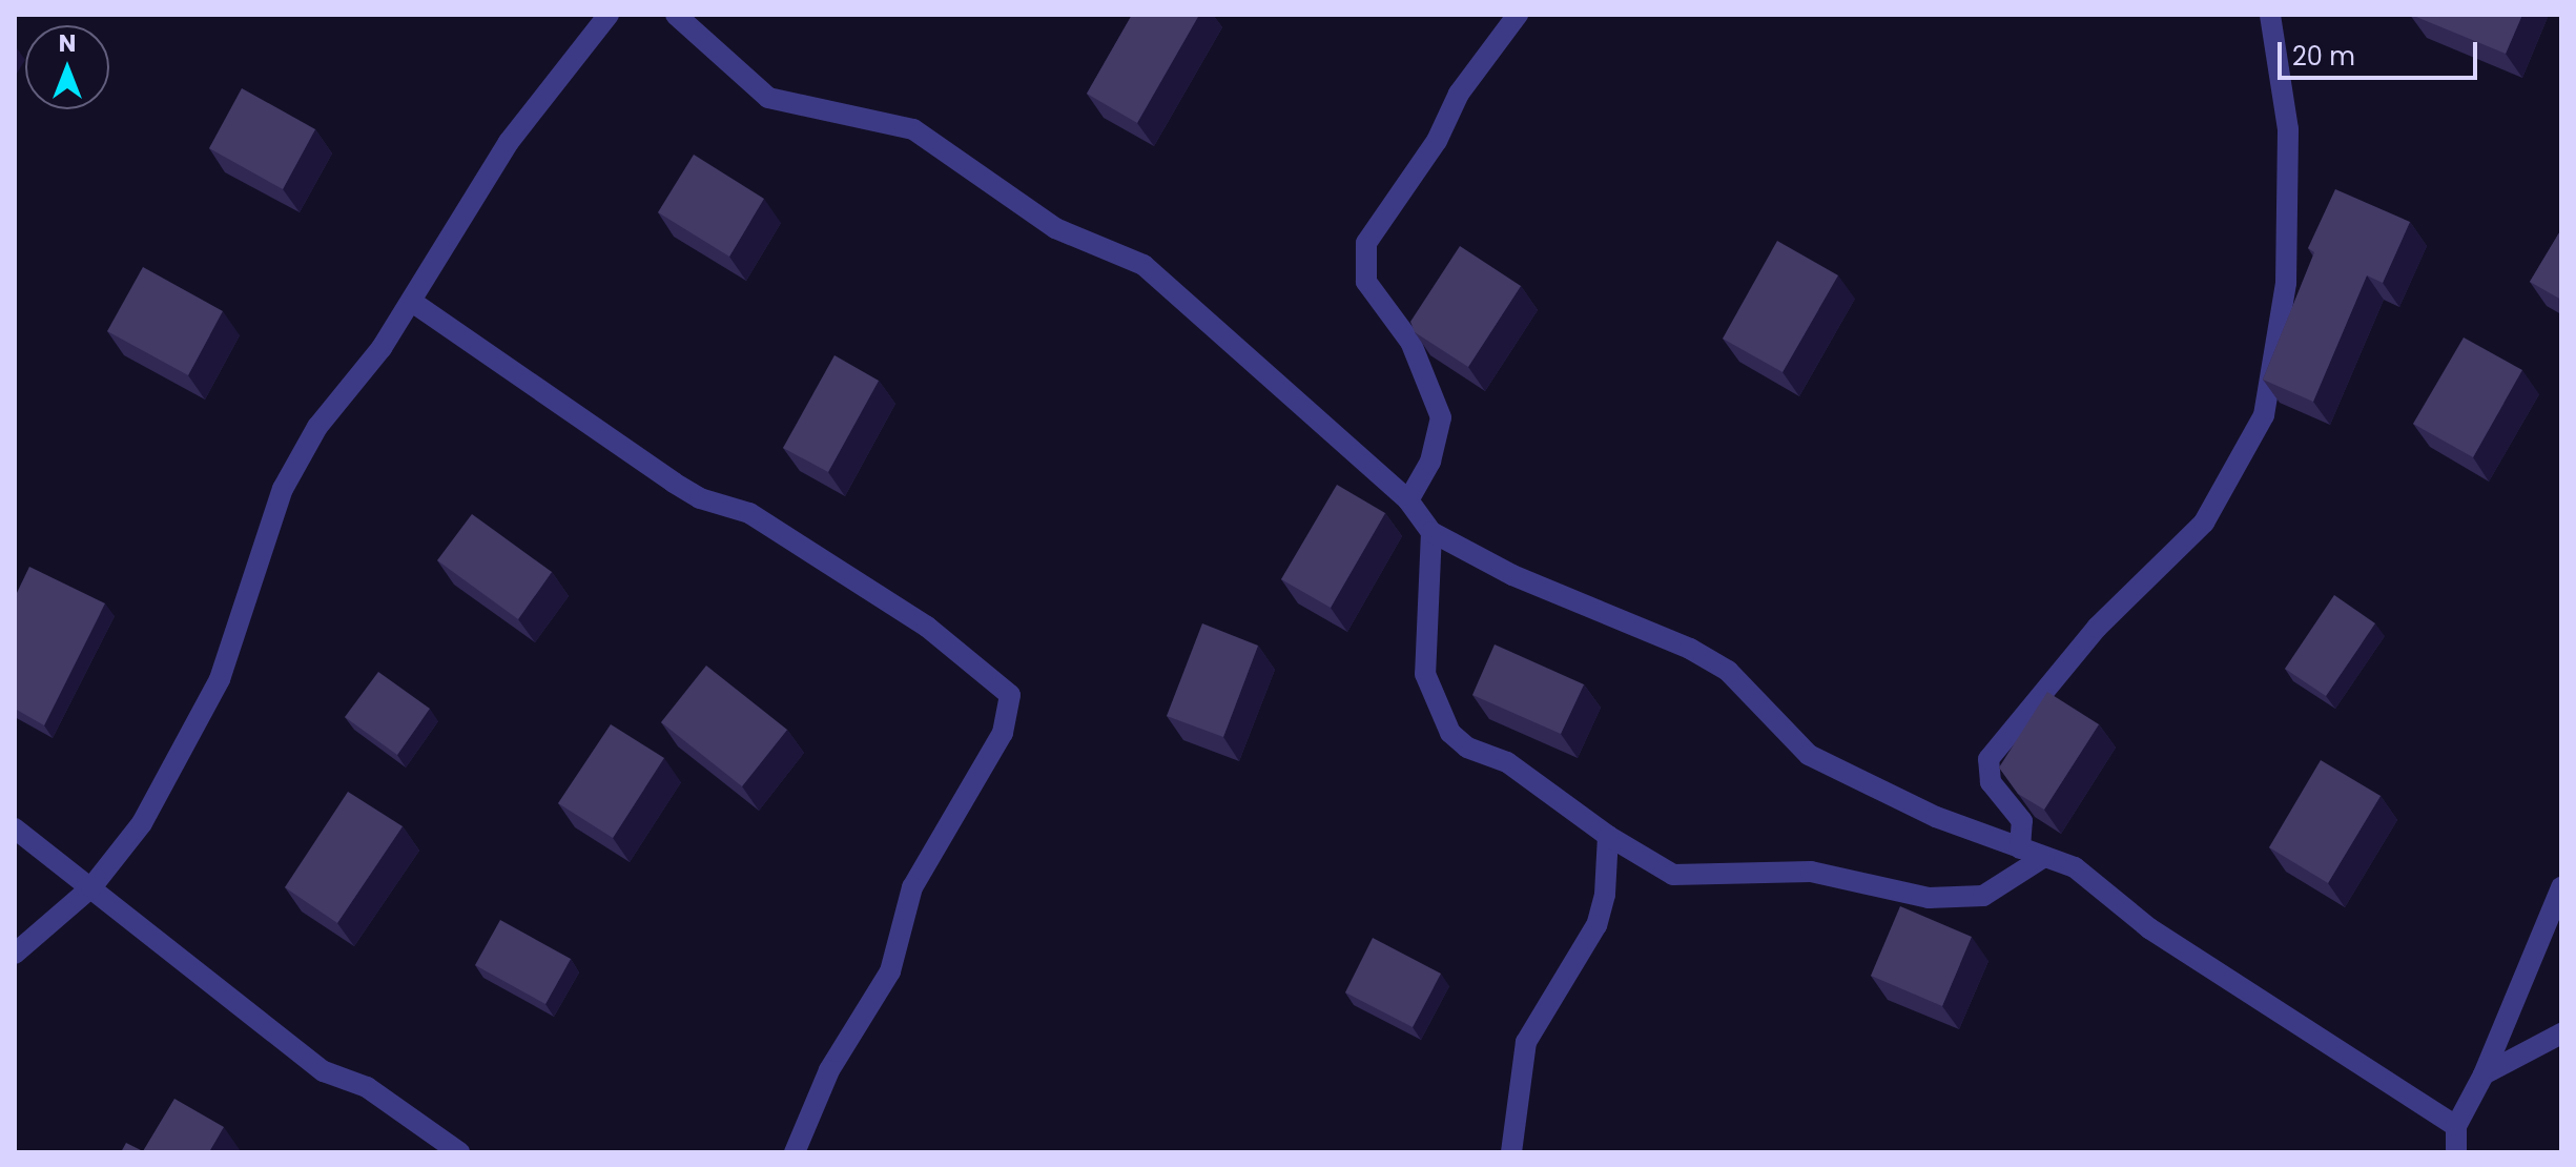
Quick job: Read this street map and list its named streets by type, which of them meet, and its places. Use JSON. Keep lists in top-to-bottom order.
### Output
{
  "scale_bar": "20 m",
  "north": "top"
}
